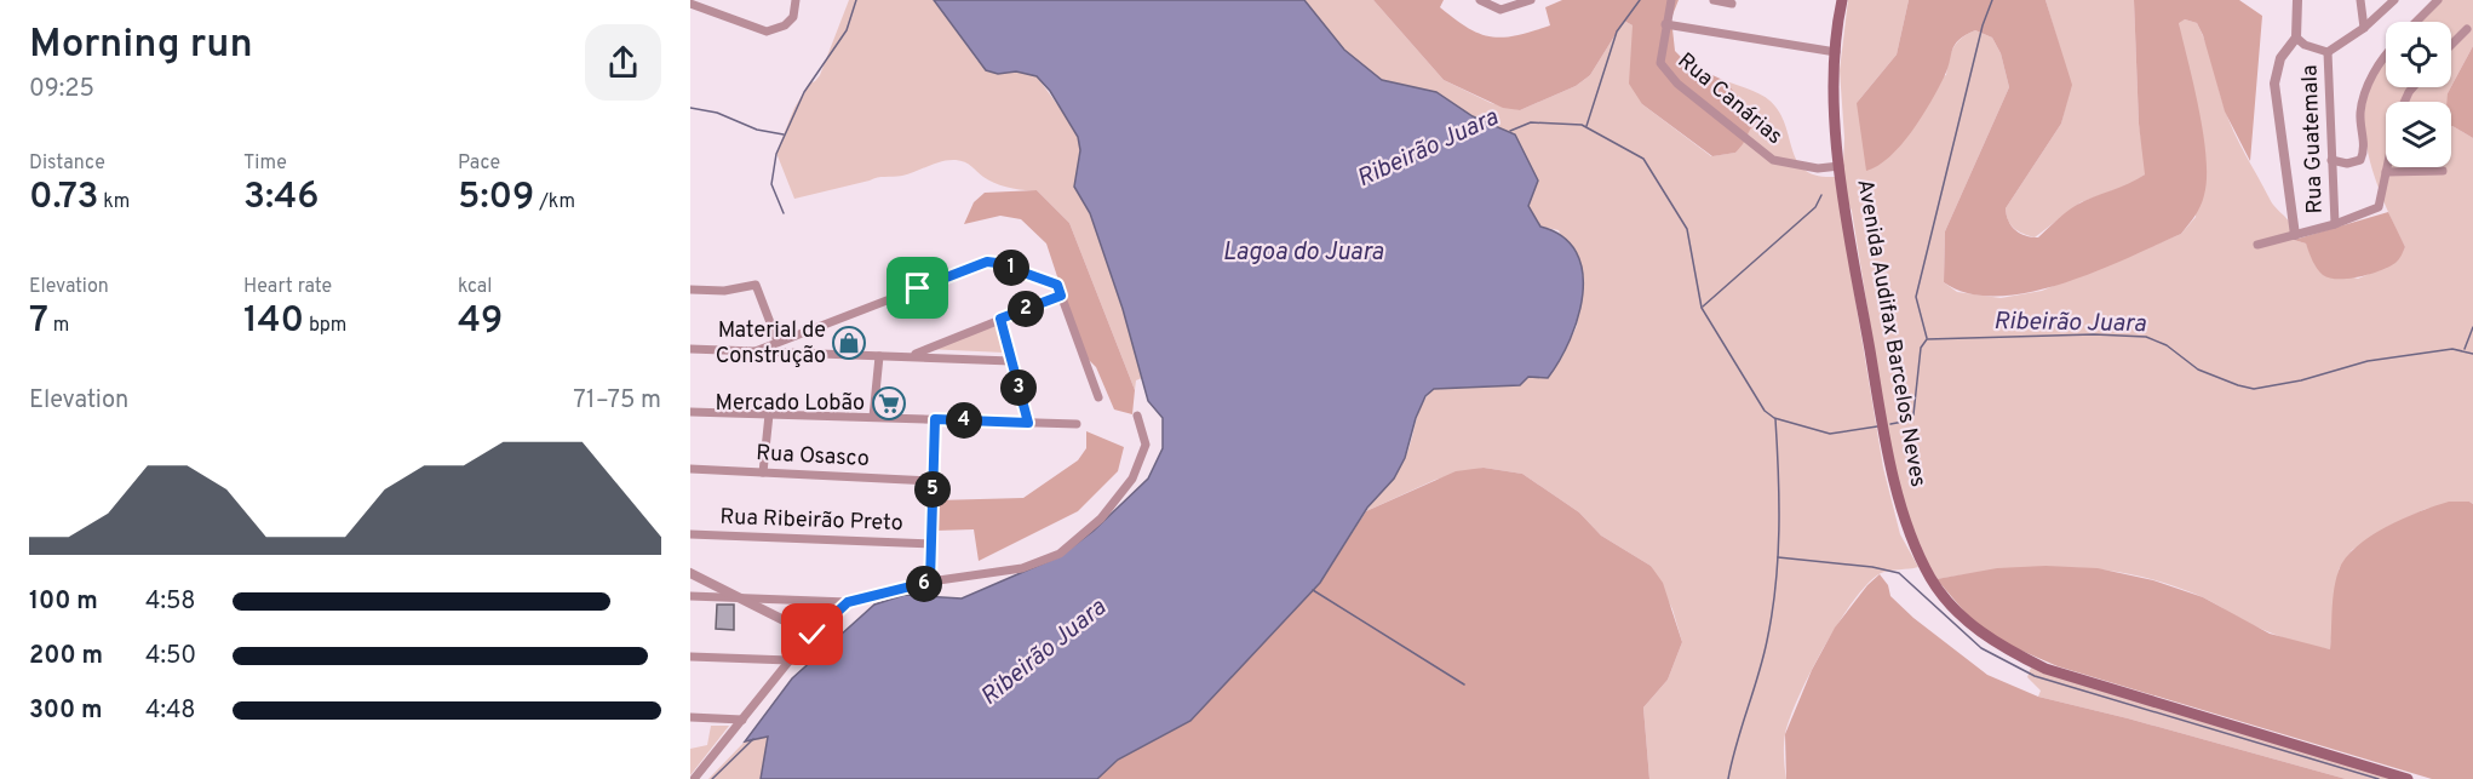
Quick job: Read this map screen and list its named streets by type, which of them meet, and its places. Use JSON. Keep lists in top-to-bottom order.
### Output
{
  "streets": {
    "main road": ["Avenida Audifax Barcelos Neves"],
    "street": [
      "Rua Canárias",
      "Rua Guatemala",
      "Rua Osasco",
      "Rua Ribeirão Preto"
    ]
  },
  "crossings": [
    ["Rua Canárias", "Avenida Audifax Barcelos Neves"]
  ],
  "water": ["Ribeirão Juara", "Lagoa do Juara"],
  "places": {
    "shop": ["Material de Construção"],
    "supermarket": ["Mercado Lobão"]
  },
  "page": {
    "heading": ["Morning run", "09:25"],
    "stats": [
      ["Distance", "0.73 km"],
      ["Time", "3:46"],
      ["Pace", "5:09 /km"],
      ["Elevation", "7 m"],
      ["Heart rate", "140 bpm"],
      ["kcal", "49"]
    ],
    "pins": [
      "1",
      "2",
      "3",
      "4",
      "5",
      "6"
    ],
    "chart": ["Elevation", "71–75 m"],
    "list": [
      {
        "name": "100 m",
        "note": "4:58"
      },
      {
        "name": "200 m",
        "note": "4:50"
      },
      {
        "name": "300 m",
        "note": "4:48"
      }
    ]
  }
}
